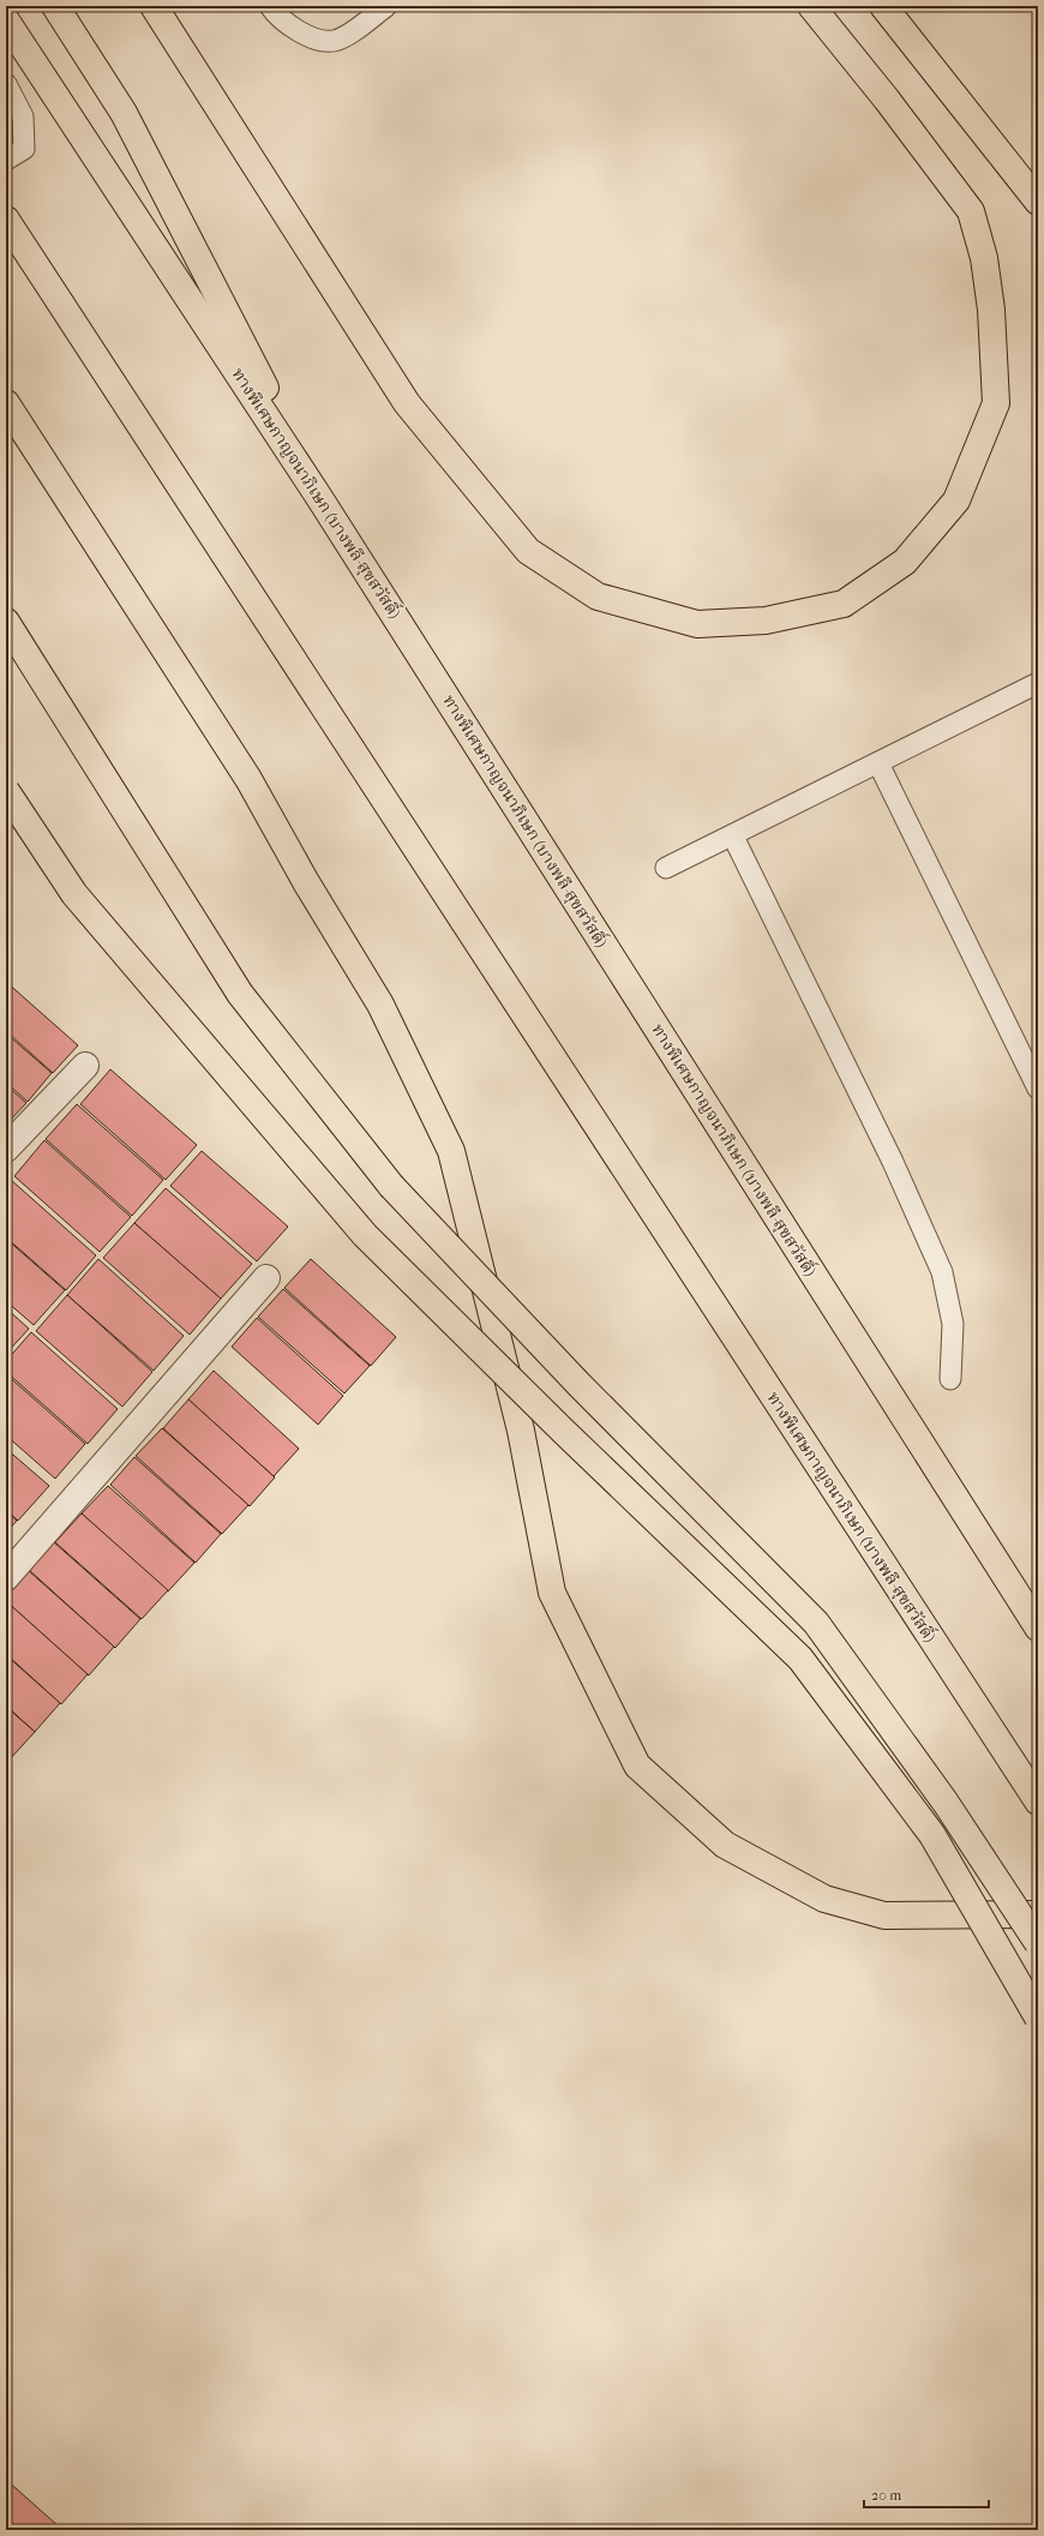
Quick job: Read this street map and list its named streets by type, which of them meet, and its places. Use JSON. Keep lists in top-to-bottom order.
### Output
{
  "streets": {
    "highway": ["ทางพิเศษกาญจนาภิเษก (บางพลี-สุขสวัสดิ์)"]
  },
  "scale_bar": "20 m"
}
